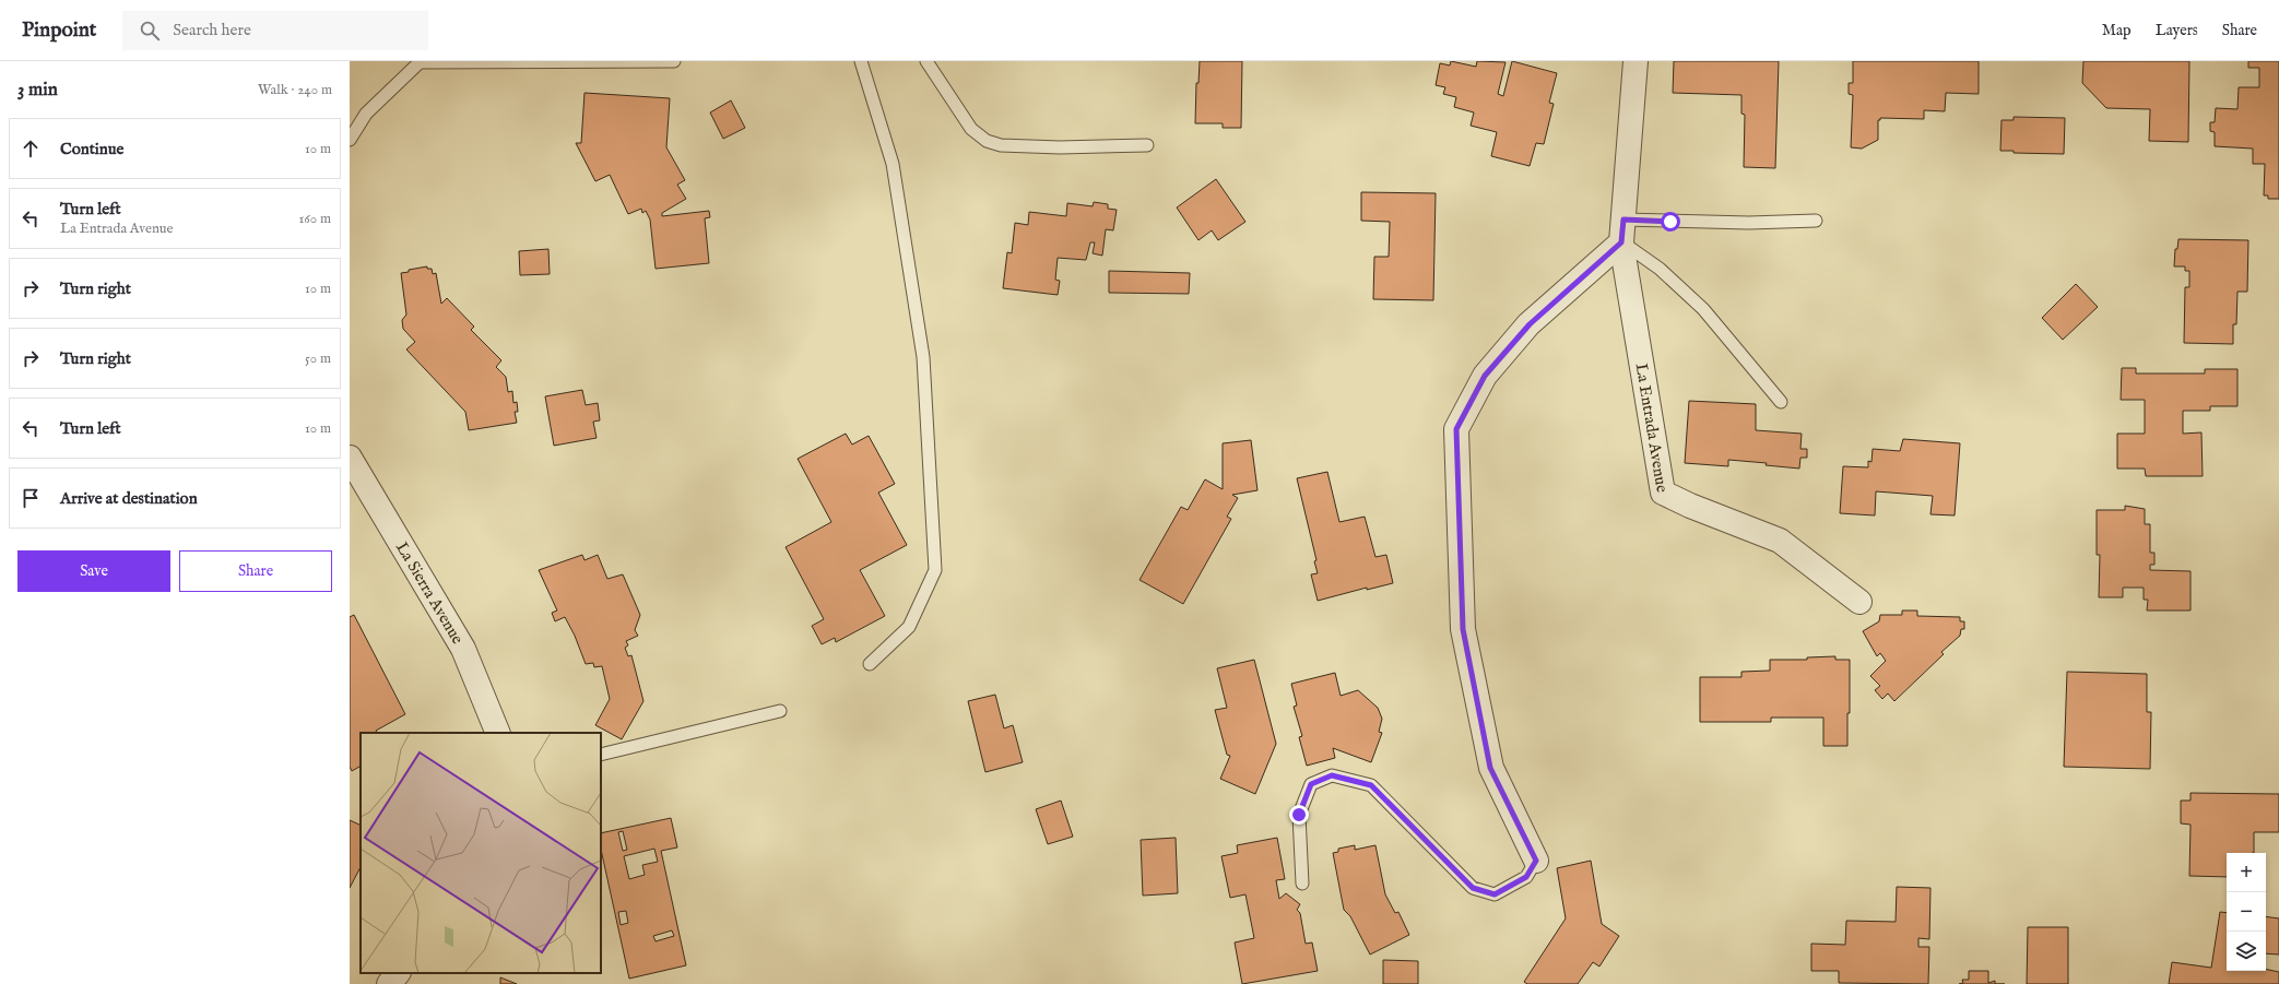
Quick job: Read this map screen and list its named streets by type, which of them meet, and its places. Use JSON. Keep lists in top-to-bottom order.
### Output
{
  "streets": {
    "street": ["La Entrada Avenue", "La Sierra Avenue"]
  },
  "page": {
    "header": "Pinpoint",
    "search": "Search here",
    "nav": ["Map", "Layers", "Share"],
    "heading": ["3 min", "Walk · 240 m"],
    "list": [
      ["Continue", "10 m"],
      ["Turn left", "La Entrada Avenue", "160 m"],
      ["Turn right", "10 m"],
      ["Turn right", "50 m"],
      ["Turn left", "10 m"],
      "Arrive at destination"
    ],
    "buttons": ["Save", "Share"],
    "map_buttons": ["+", "−"]
  }
}
